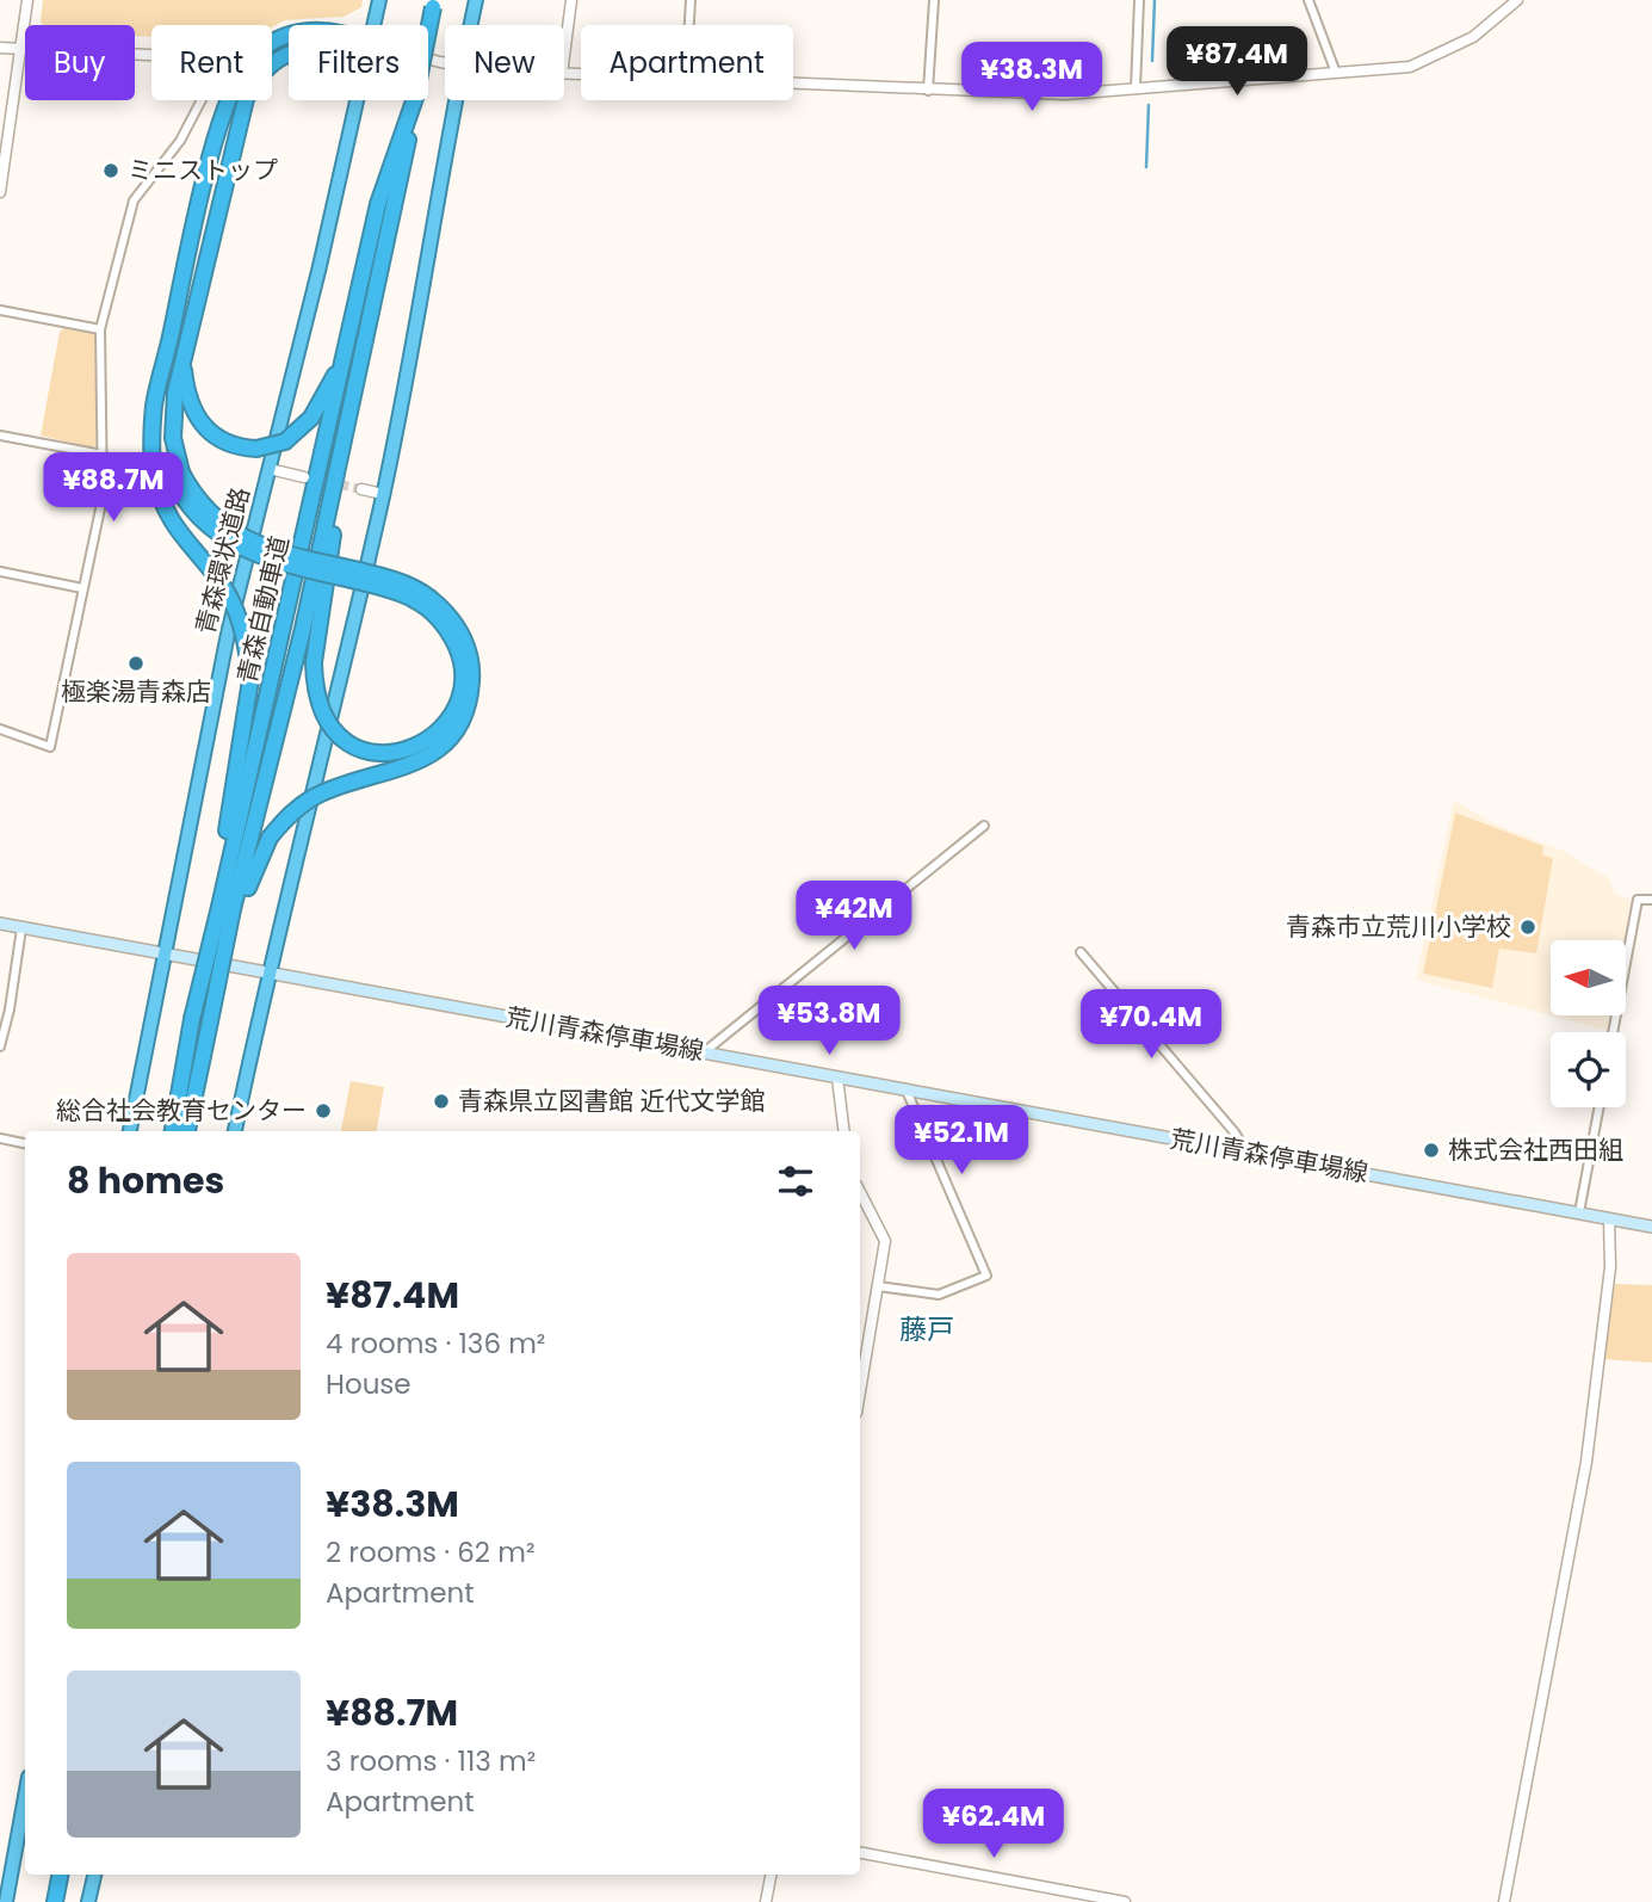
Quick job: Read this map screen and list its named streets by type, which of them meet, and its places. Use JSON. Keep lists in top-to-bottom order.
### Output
{
  "streets": {
    "highway": ["青森環状道路", "青森自動車道"],
    "main road": ["荒川青森停車場線"]
  },
  "crossings": [
    ["青森環状道路", "荒川青森停車場線"]
  ],
  "districts": ["藤戸"],
  "places": [
    "ミニストップ",
    "極楽湯青森店",
    "青森市立荒川小学校",
    "青森県立図書館 近代文学館",
    "総合社会教育センター",
    "株式会社西田組"
  ],
  "north": "left",
  "page": {
    "chip": [
      "Buy",
      "Rent",
      "Filters",
      "New",
      "Apartment"
    ],
    "price": [
      "¥87.4M",
      "¥38.3M",
      "¥88.7M",
      "¥42M",
      "¥53.8M",
      "¥70.4M",
      "¥52.1M",
      "¥62.4M"
    ],
    "heading": "8 homes",
    "list": [
      {
        "name": "¥87.4M",
        "note": "4 rooms · 136 m² · House"
      },
      {
        "name": "¥38.3M",
        "note": "2 rooms · 62 m² · Apartment"
      },
      {
        "name": "¥88.7M",
        "note": "3 rooms · 113 m² · Apartment"
      }
    ]
  }
}
